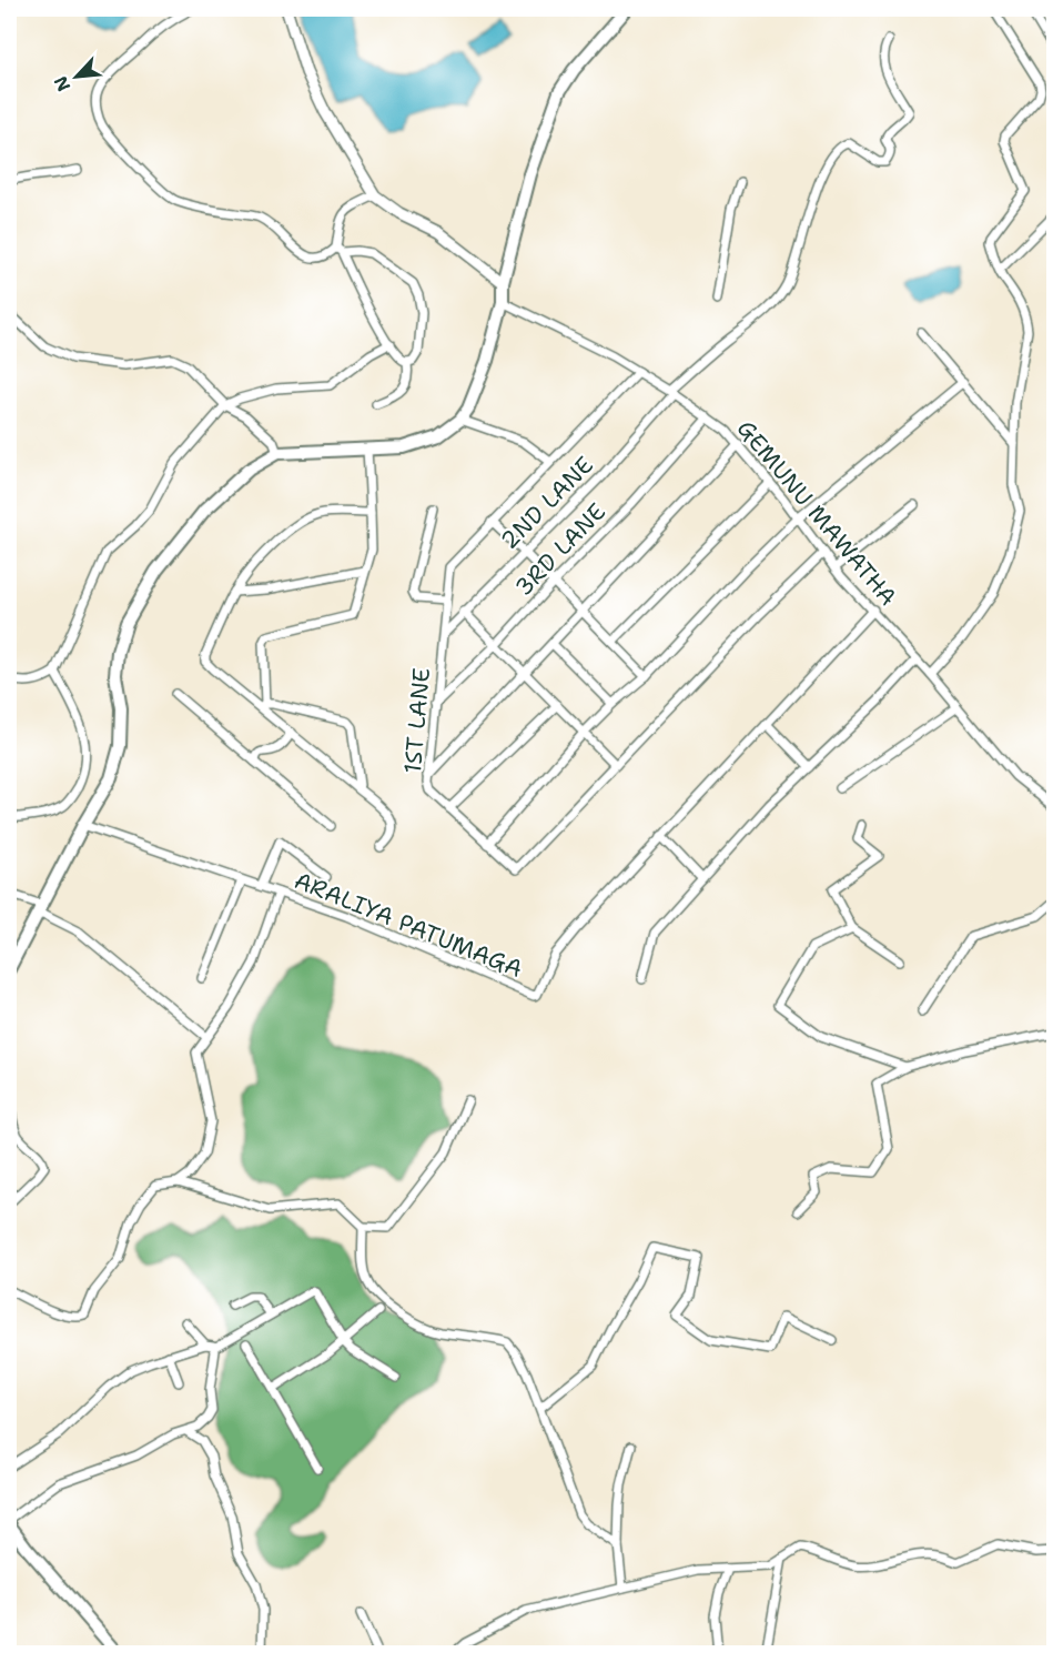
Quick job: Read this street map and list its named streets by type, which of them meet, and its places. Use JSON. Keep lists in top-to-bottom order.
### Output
{
  "streets": {
    "street": [
      "2ND LANE",
      "GEMUNU MAWATHA",
      "3RD LANE",
      "1ST LANE",
      "ARALIYA PATUMAGA"
    ]
  },
  "crossings": [
    ["2ND LANE", "GEMUNU MAWATHA"],
    ["2ND LANE", "1ST LANE"],
    ["GEMUNU MAWATHA", "3RD LANE"],
    ["GEMUNU MAWATHA", "1ST LANE"],
    ["GEMUNU MAWATHA", "ARALIYA PATUMAGA"],
    ["3RD LANE", "1ST LANE"]
  ],
  "north": "bottom left"
}
